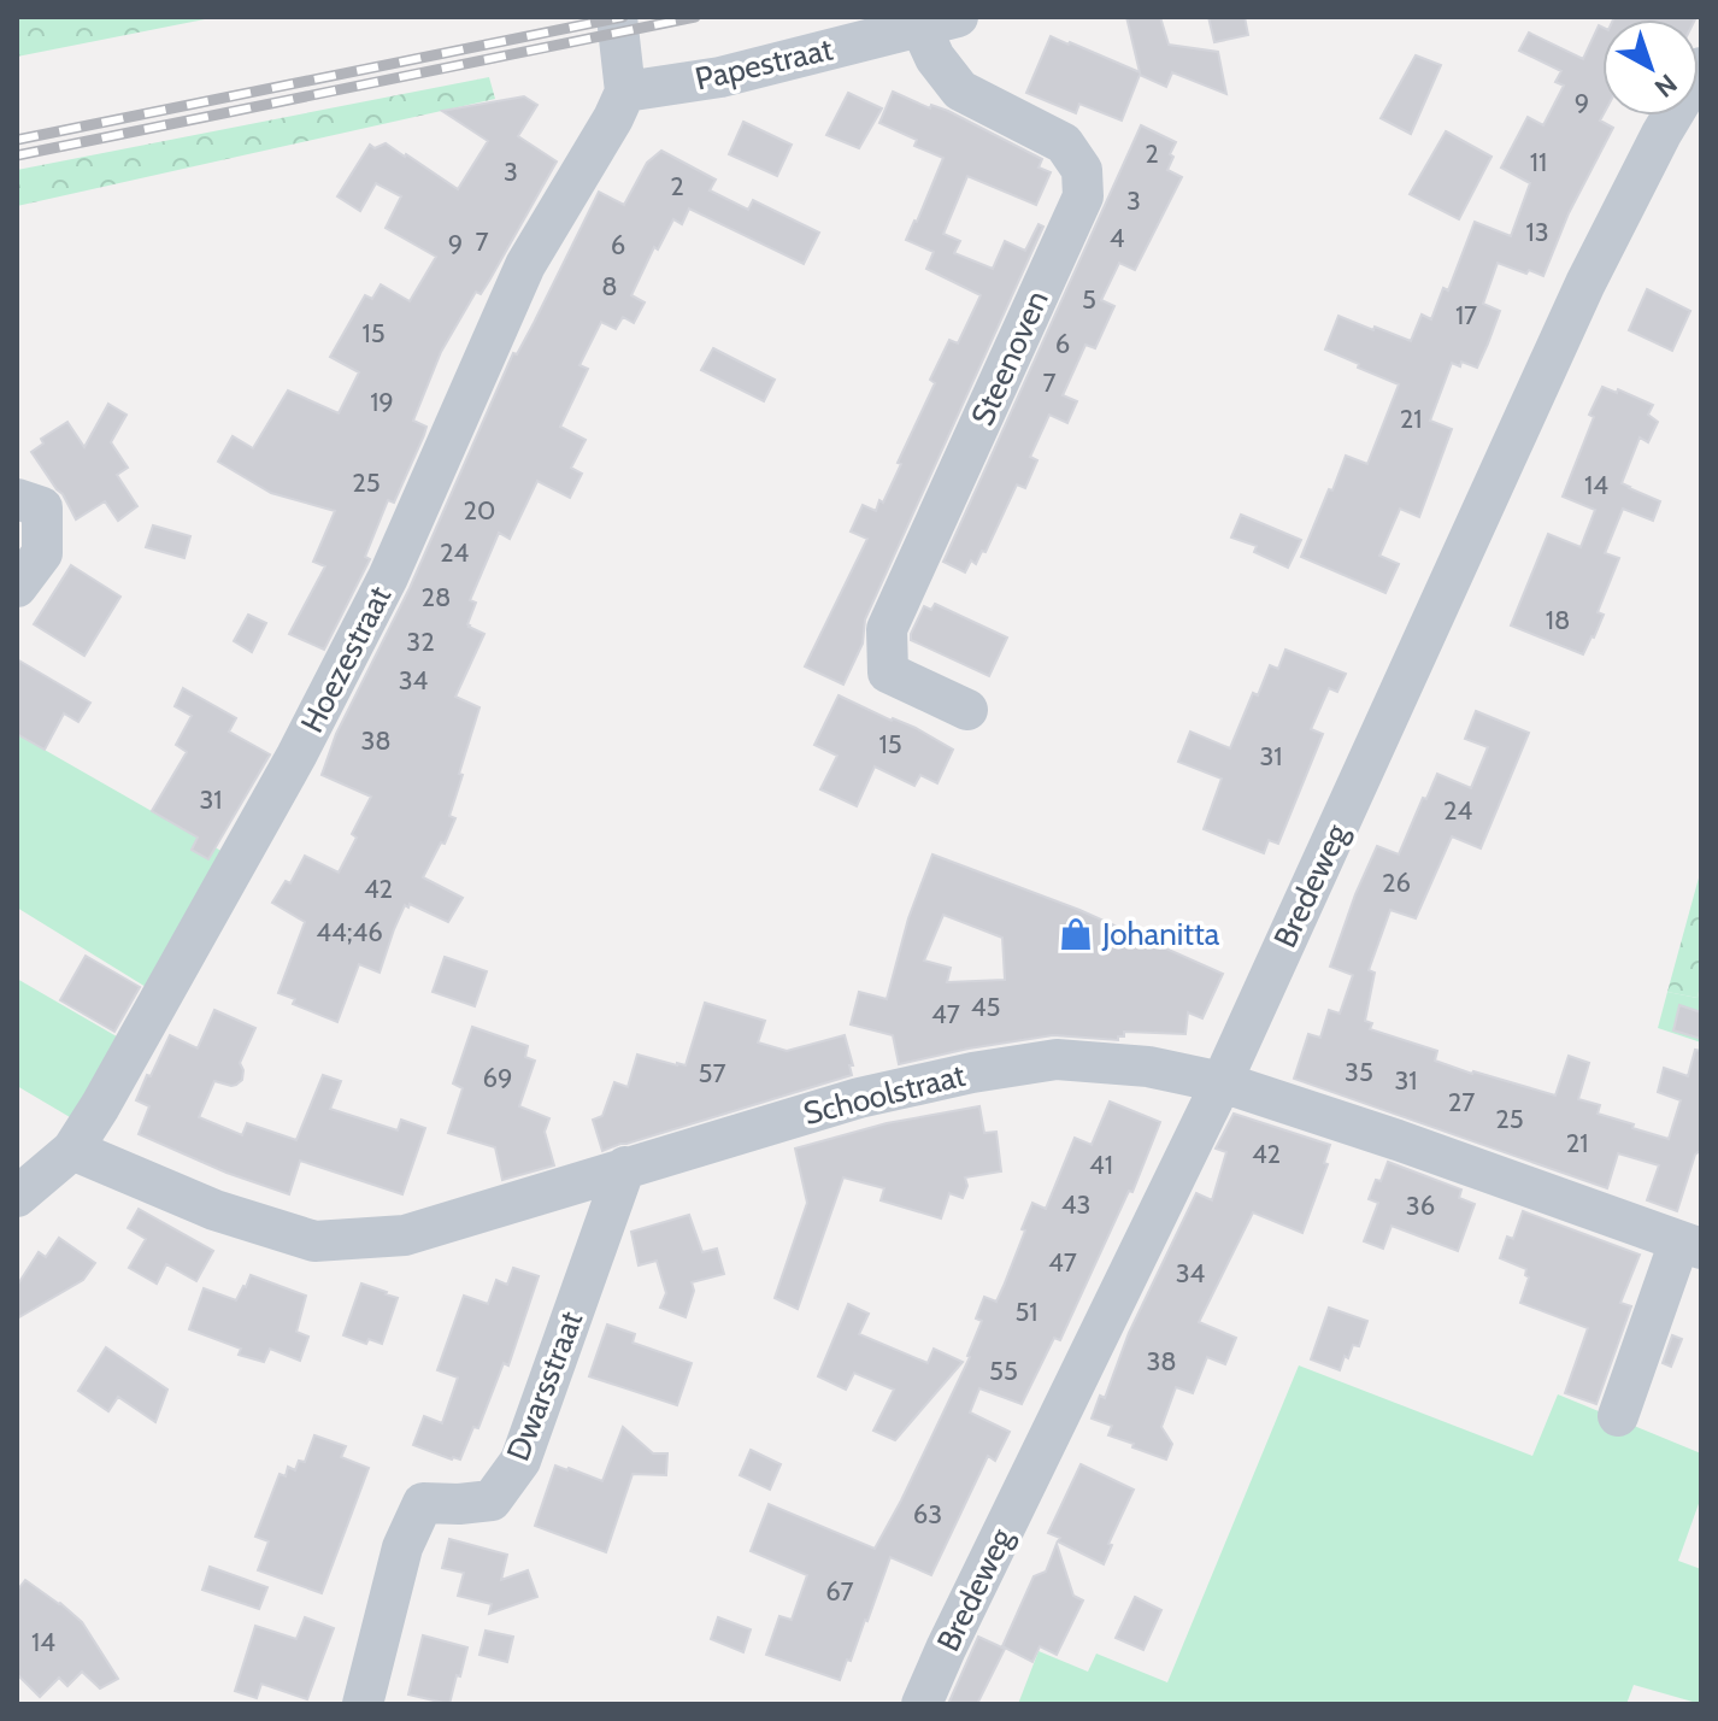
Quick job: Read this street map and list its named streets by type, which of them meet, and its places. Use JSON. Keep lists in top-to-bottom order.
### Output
{
  "streets": {
    "street": [
      "Papestraat",
      "Steenoven",
      "Hoezestraat",
      "Bredeweg",
      "Schoolstraat",
      "Dwarsstraat"
    ]
  },
  "crossings": [
    ["Papestraat", "Steenoven"],
    ["Papestraat", "Hoezestraat"],
    ["Hoezestraat", "Schoolstraat"],
    ["Bredeweg", "Schoolstraat"],
    ["Schoolstraat", "Dwarsstraat"]
  ],
  "places": {
    "shop": ["Johanitta"]
  },
  "house_numbers": [
    "9",
    "2",
    "11",
    "3",
    "2",
    "3",
    "13",
    "4",
    "7",
    "9",
    "6",
    "8",
    "5",
    "17",
    "15",
    "6",
    "7",
    "19",
    "21",
    "25",
    "14",
    "20",
    "24",
    "28",
    "18",
    "32",
    "34",
    "38",
    "15",
    "31",
    "31",
    "24",
    "26",
    "42",
    "44;46",
    "45",
    "47",
    "35",
    "57",
    "69",
    "31",
    "27",
    "25",
    "21",
    "42",
    "41",
    "43",
    "36",
    "47",
    "34",
    "51",
    "38",
    "55",
    "63",
    "67",
    "14"
  ],
  "north": "bottom right"
}
